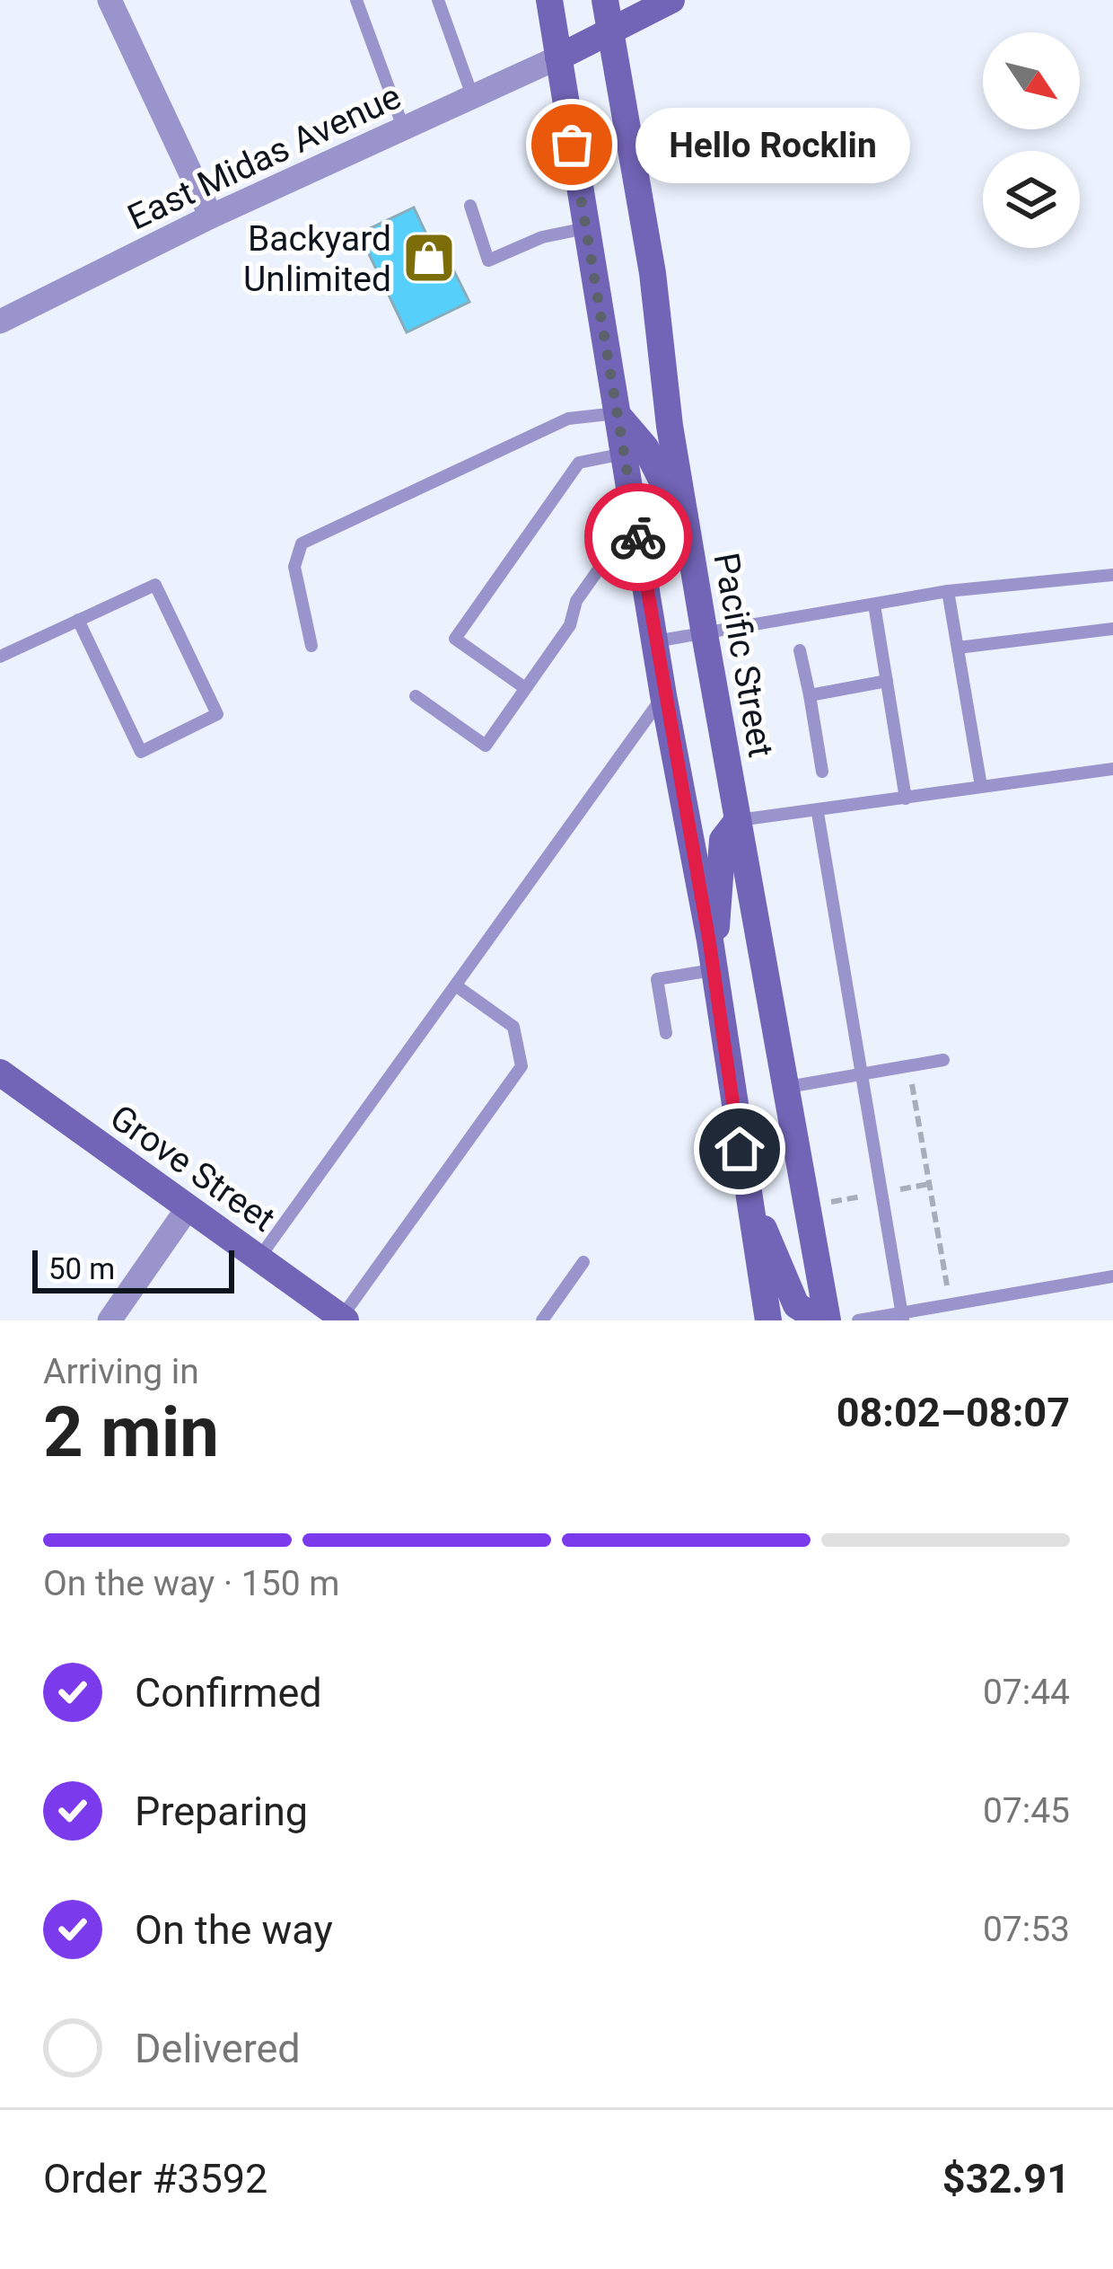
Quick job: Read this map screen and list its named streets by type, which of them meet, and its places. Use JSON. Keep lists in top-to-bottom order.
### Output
{
  "streets": {
    "main road": ["Pacific Street", "Grove Street"],
    "street": ["East Midas Avenue"]
  },
  "places": {
    "other": ["Hello Rocklin"],
    "shop": ["Backyard Unlimited"]
  },
  "scale_bar": "50 m",
  "north": "bottom right",
  "page": {
    "bubble": "Hello Rocklin",
    "scale": "50 m",
    "heading": ["2 min", "Arriving in", "08:02–08:07"],
    "panel": ["Order #3592", "$32.91"],
    "bar": "On the way · 150 m",
    "list": [
      ["Confirmed", "07:44"],
      ["Preparing", "07:45"],
      ["On the way", "07:53"],
      "Delivered"
    ]
  }
}
